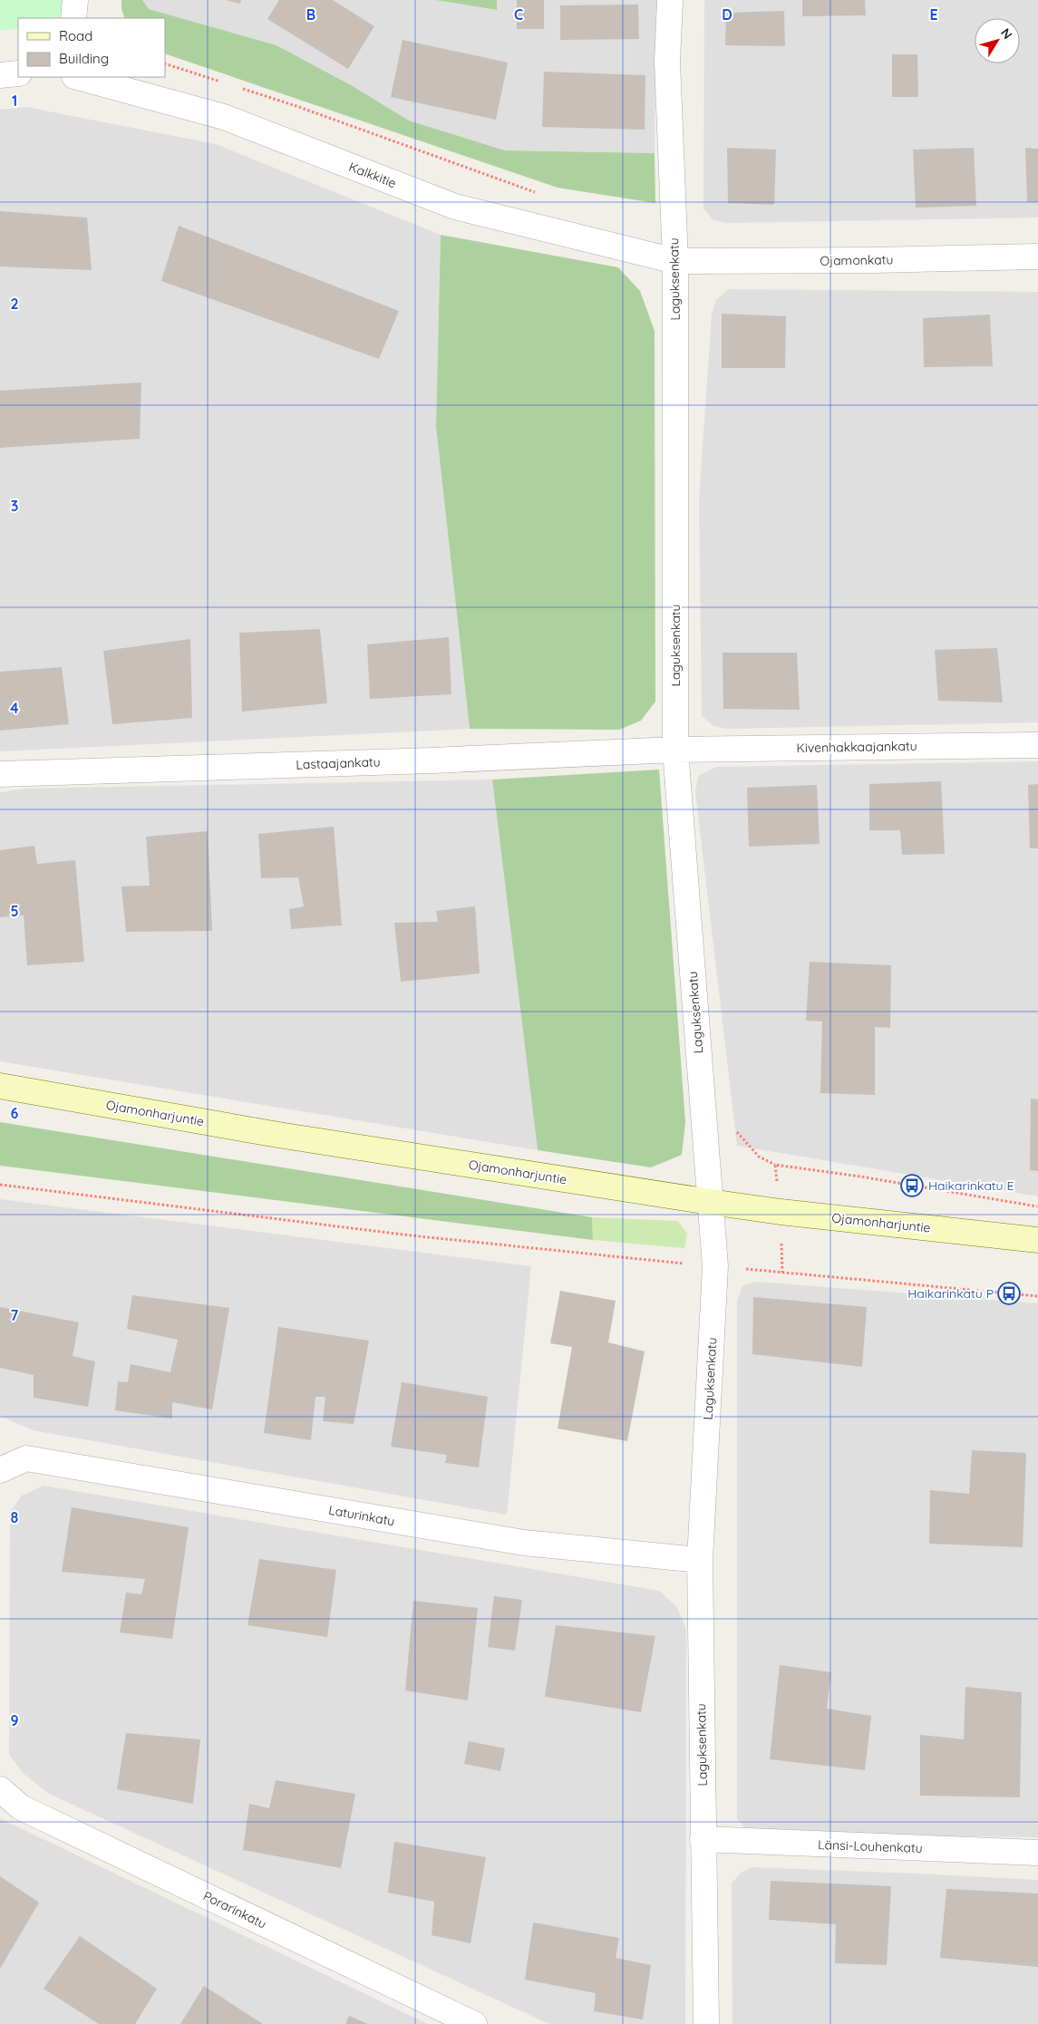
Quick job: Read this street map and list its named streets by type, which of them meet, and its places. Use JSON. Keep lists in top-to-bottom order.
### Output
{
  "streets": {
    "main road": ["Ojamonharjuntie"],
    "street": [
      "Kalkkitie",
      "Ojamonkatu",
      "Laguksenkatu",
      "Kivenhakkaajankatu",
      "Lastaajankatu",
      "Laturinkatu",
      "Länsi-Louhenkatu",
      "Porarinkatu"
    ]
  },
  "crossings": [
    ["Kalkkitie", "Ojamonkatu"],
    ["Kalkkitie", "Laguksenkatu"],
    ["Ojamonkatu", "Laguksenkatu"],
    ["Laguksenkatu", "Kivenhakkaajankatu"],
    ["Laguksenkatu", "Lastaajankatu"],
    ["Laguksenkatu", "Ojamonharjuntie"],
    ["Laguksenkatu", "Laturinkatu"],
    ["Laguksenkatu", "Länsi-Louhenkatu"],
    ["Kivenhakkaajankatu", "Lastaajankatu"]
  ],
  "places": {
    "bus stop": ["Haikarinkatu E", "Haikarinkatu P"]
  },
  "legend": ["Road", "Building"],
  "north": "top right",
  "grid": {
    "columns": [
      "B",
      "C",
      "D",
      "E"
    ],
    "rows": [
      "1",
      "2",
      "3",
      "4",
      "5",
      "6",
      "7",
      "8",
      "9"
    ]
  }
}
